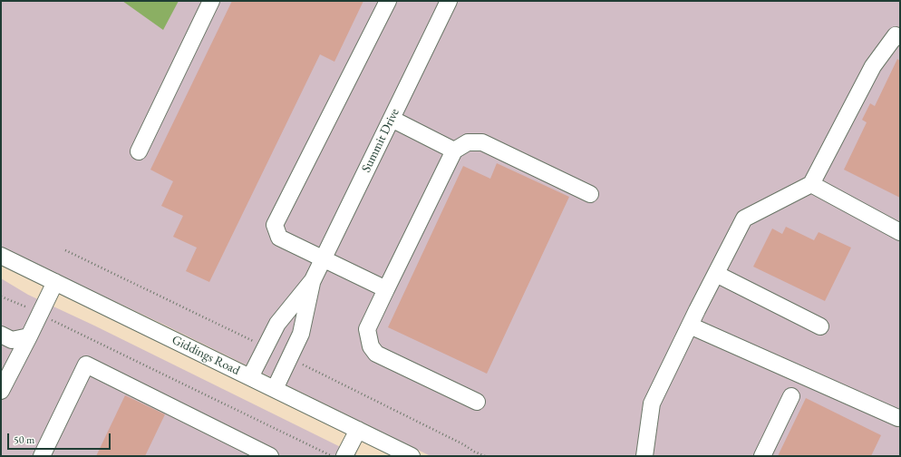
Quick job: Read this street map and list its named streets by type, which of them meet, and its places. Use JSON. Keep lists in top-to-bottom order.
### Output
{
  "streets": {
    "street": ["Summit Drive", "Giddings Road"]
  },
  "crossings": [
    ["Summit Drive", "Giddings Road"]
  ],
  "scale_bar": "50 m"
}
